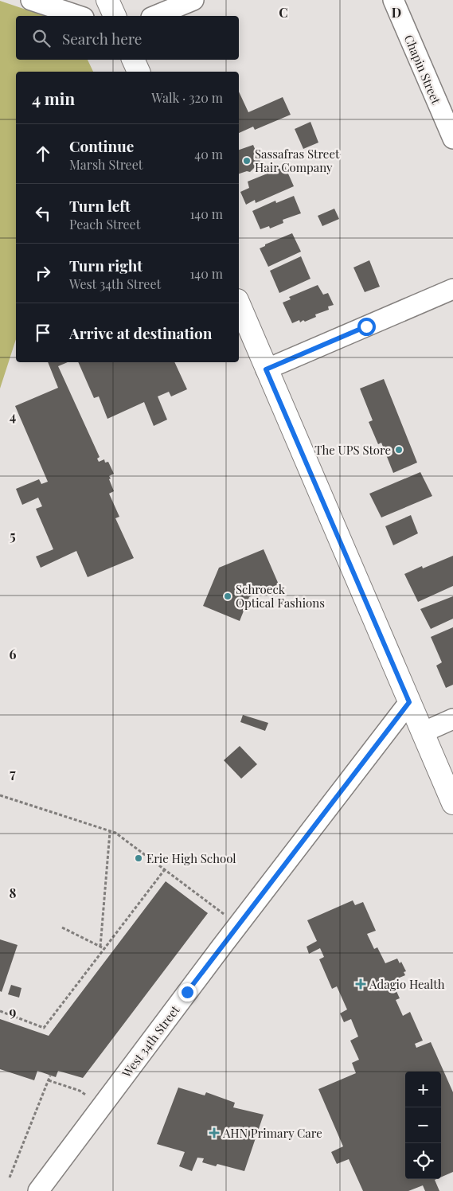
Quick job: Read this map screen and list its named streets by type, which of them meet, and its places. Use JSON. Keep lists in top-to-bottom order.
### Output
{
  "streets": {
    "street": ["Chapin Street", "West 34th Street"]
  },
  "places": {
    "other": [
      "Sassafras Street Hair Company",
      "The UPS Store",
      "Schroeck Optical Fashions",
      "Erie High School"
    ],
    "health": ["Adagio Health", "AHN Primary Care"]
  },
  "page": {
    "search": "Search here",
    "heading": ["4 min", "Walk · 320 m"],
    "list": [
      ["Continue", "Marsh Street", "40 m"],
      ["Turn left", "Peach Street", "140 m"],
      ["Turn right", "West 34th Street", "140 m"],
      "Arrive at destination"
    ],
    "map_buttons": ["+", "−"]
  },
  "grid": {
    "columns": ["C", "D"],
    "rows": [
      "4",
      "5",
      "6",
      "7",
      "8",
      "9"
    ]
  }
}
